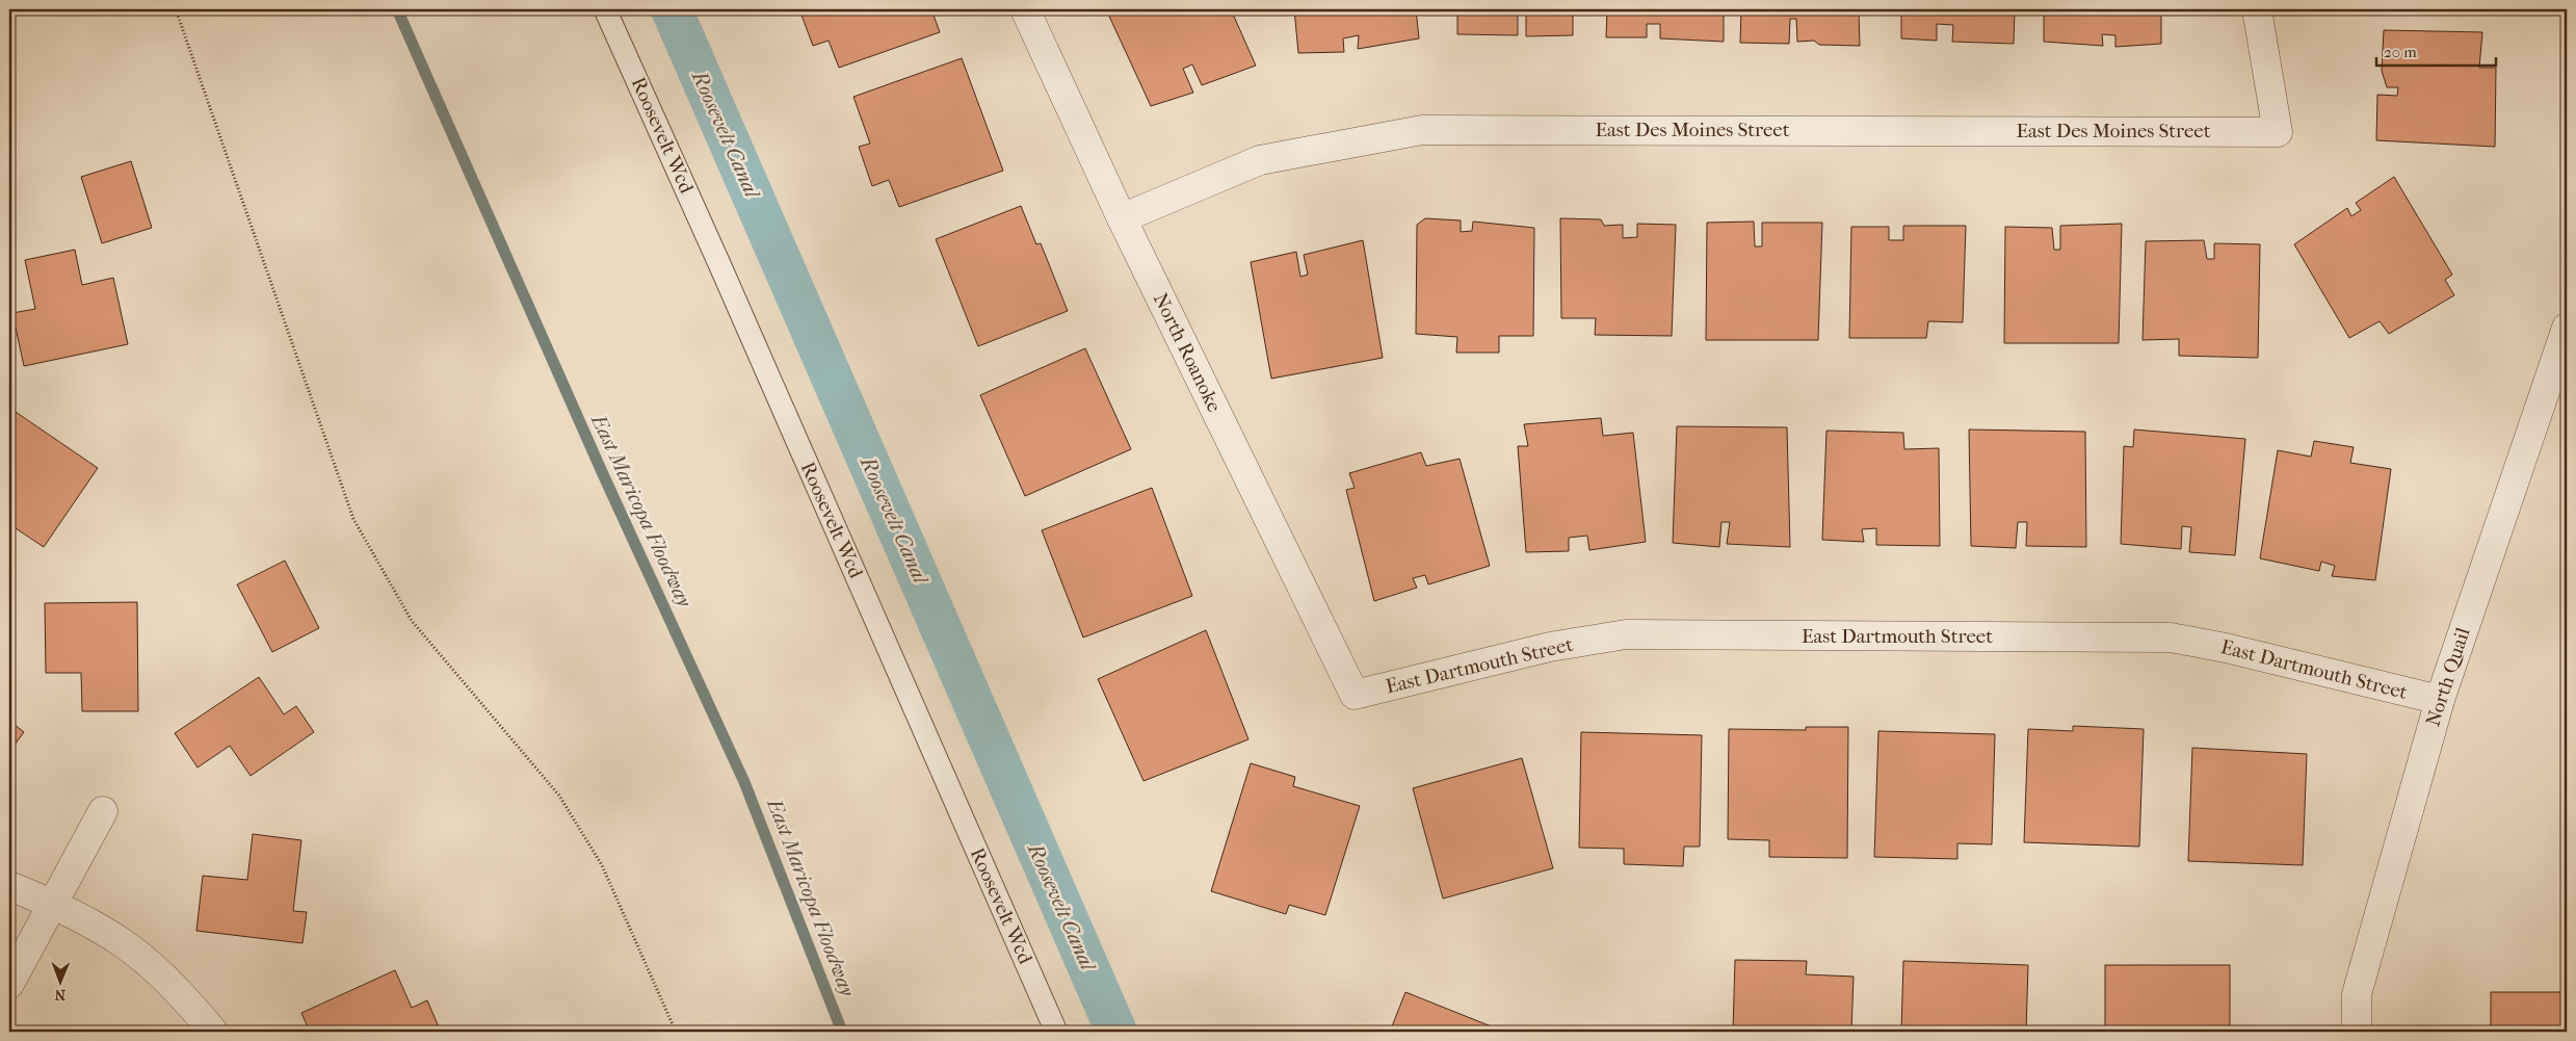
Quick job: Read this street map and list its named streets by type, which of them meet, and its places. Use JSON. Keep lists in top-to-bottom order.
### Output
{
  "streets": {
    "street": [
      "East Des Moines Street",
      "North Roanoke",
      "East Dartmouth Street",
      "North Quail"
    ],
    "lane": ["Roosevelt Wcd"]
  },
  "crossings": [
    ["East Des Moines Street", "North Roanoke"],
    ["North Roanoke", "East Dartmouth Street"],
    ["East Dartmouth Street", "North Quail"]
  ],
  "water": ["Roosevelt Canal", "East Maricopa Floodway"],
  "scale_bar": "20 m",
  "north": "bottom"
}
